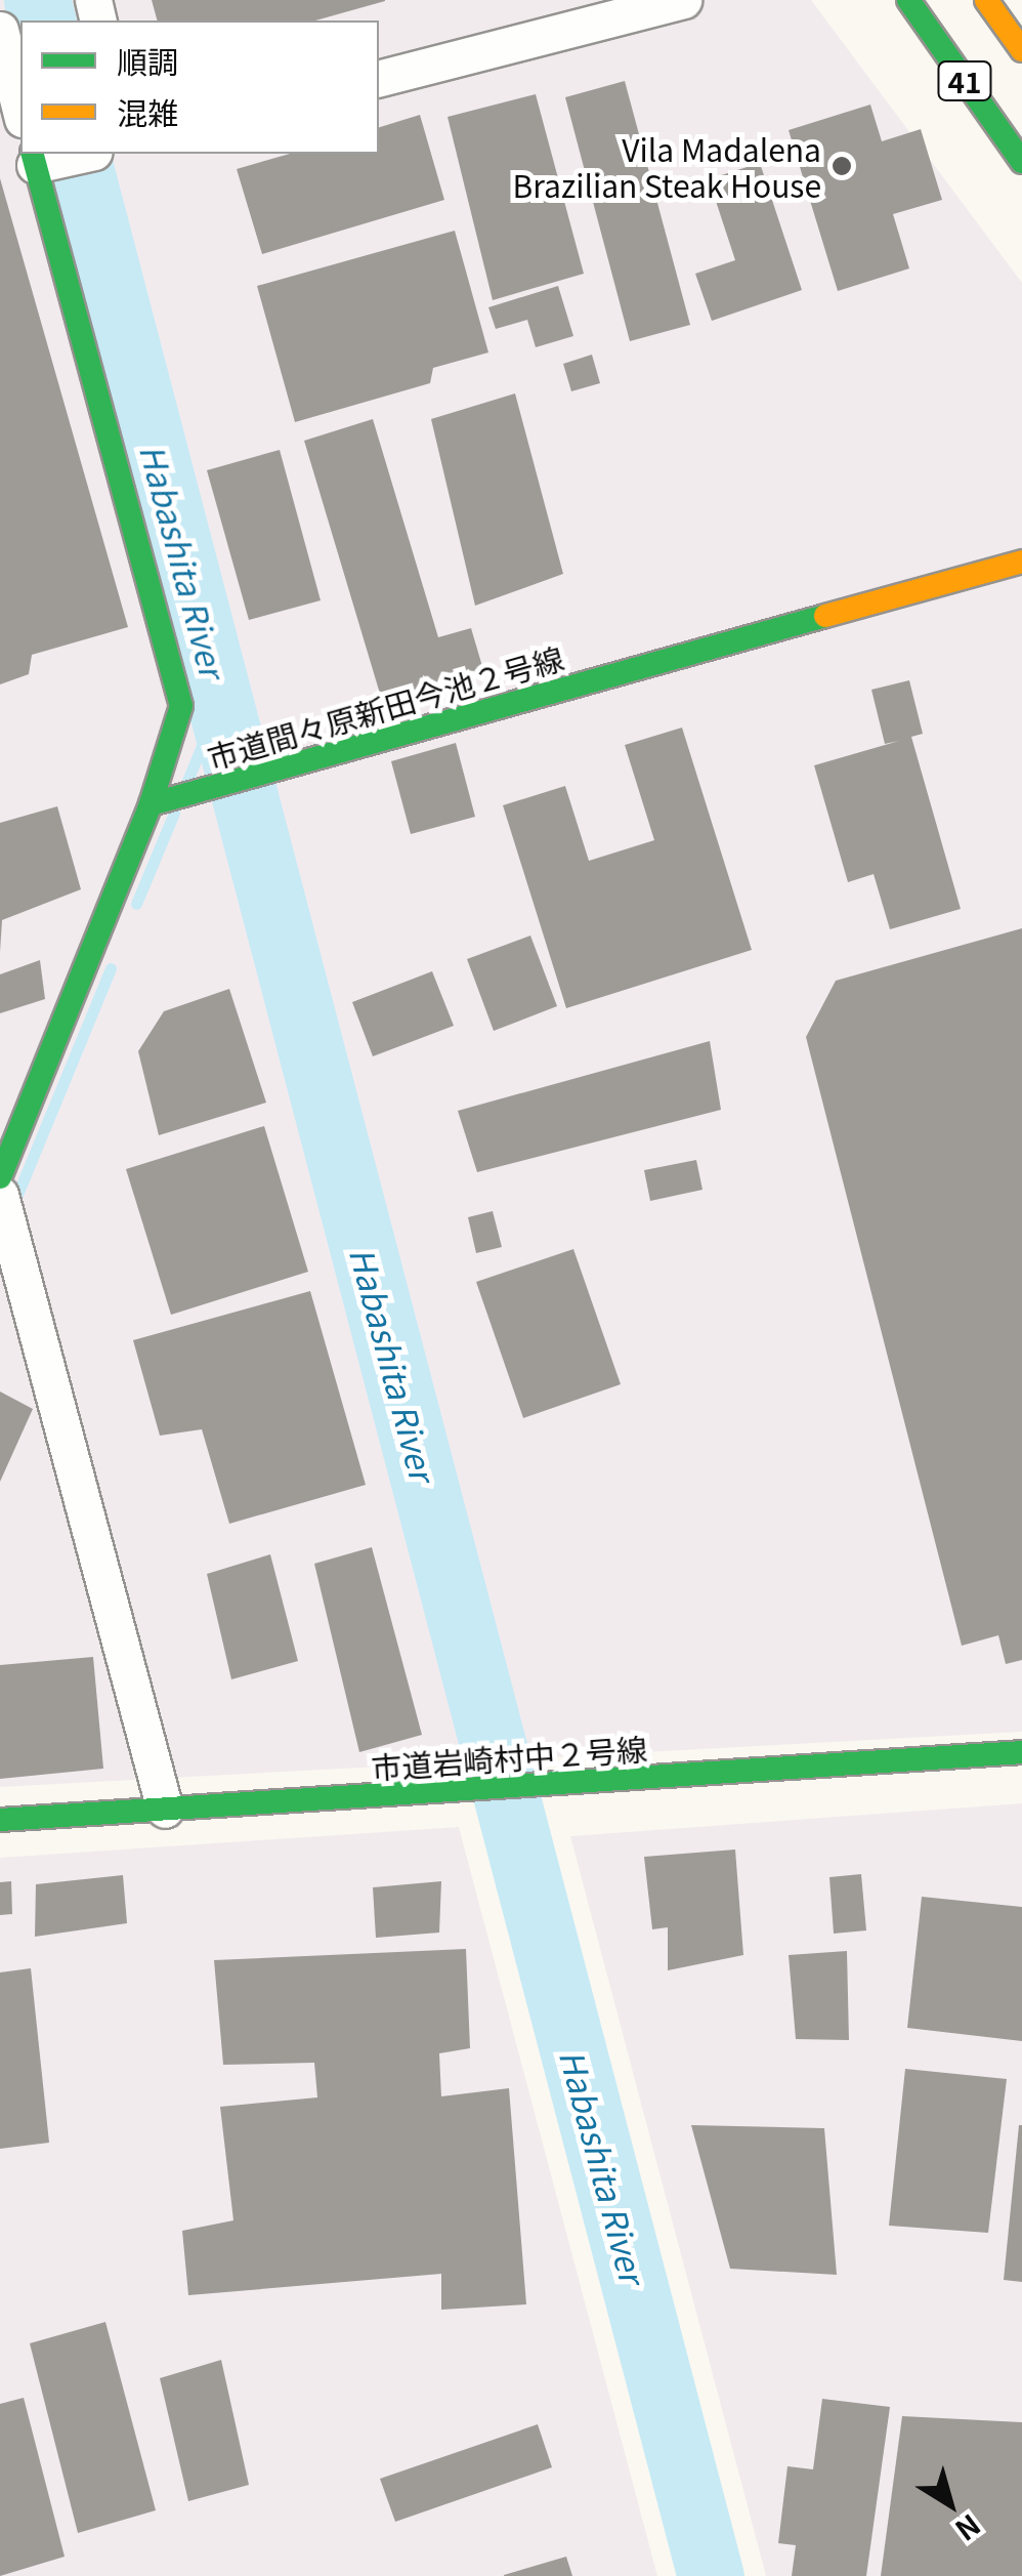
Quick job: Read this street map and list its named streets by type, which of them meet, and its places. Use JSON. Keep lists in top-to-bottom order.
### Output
{
  "streets": {
    "main road": ["41", "市道間々原新田今池２号線", "市道岩崎村中２号線"]
  },
  "water": ["Habashita River"],
  "places": ["Vila Madalena Brazilian Steak House"],
  "legend": ["順調", "混雑"],
  "north": "bottom right"
}
